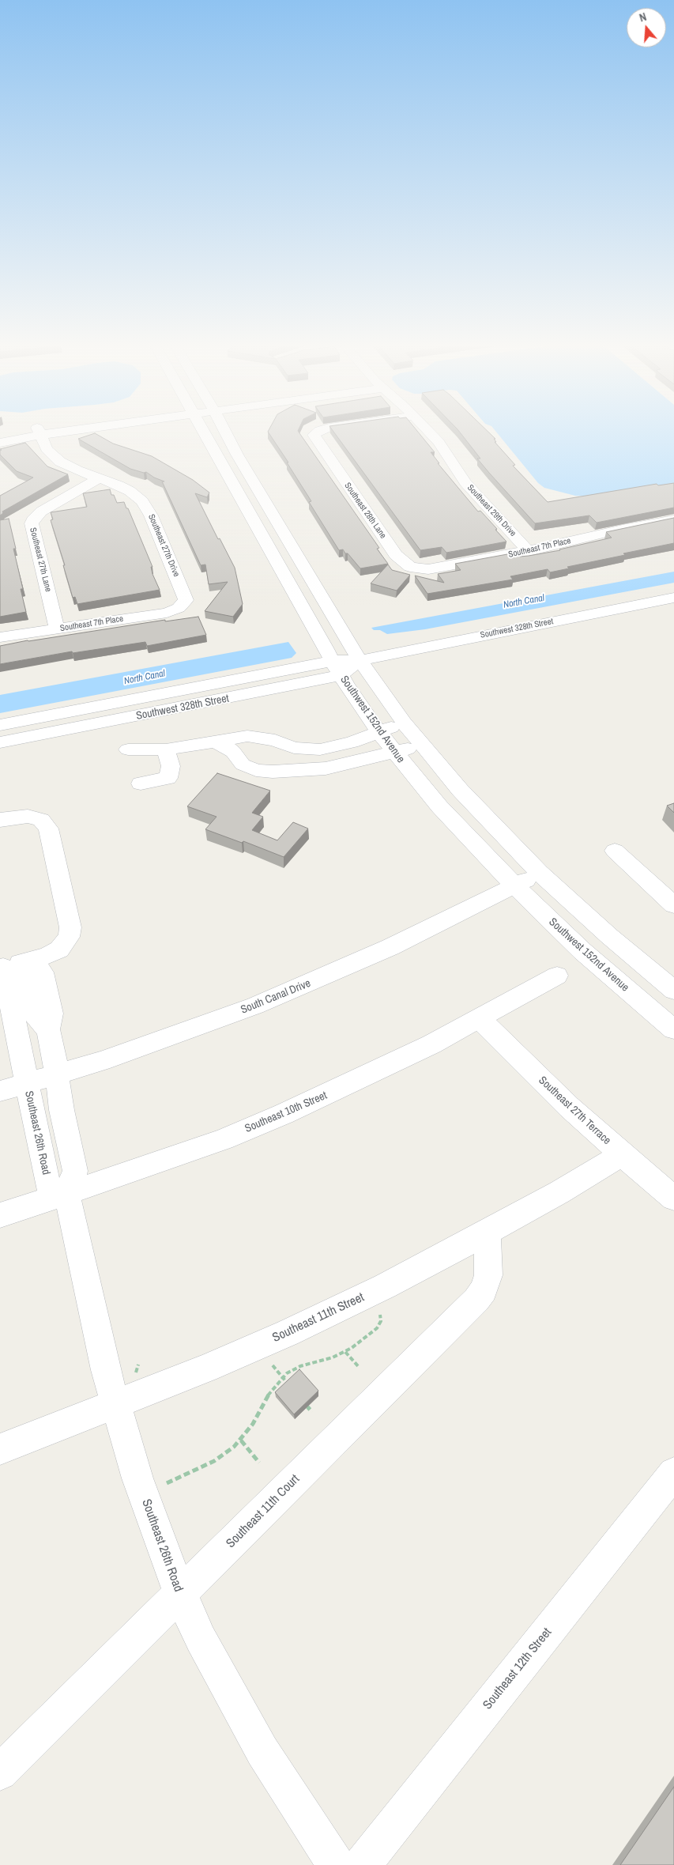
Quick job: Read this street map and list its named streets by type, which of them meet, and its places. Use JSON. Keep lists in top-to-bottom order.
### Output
{
  "streets": {
    "street": [
      "Southeast 28th Lane",
      "Southeast 29th Drive",
      "Southeast 27th Drive",
      "Southeast 7th Place",
      "Southeast 27th Lane",
      "Southwest 328th Street",
      "Southwest 152nd Avenue",
      "South Canal Drive",
      "Southeast 27th Terrace",
      "Southeast 10th Street",
      "Southeast 26th Road",
      "Southeast 11th Street",
      "Southeast 11th Court",
      "Southeast 12th Street"
    ]
  },
  "crossings": [
    ["Southeast 28th Lane", "Southeast 7th Place"],
    ["Southeast 29th Drive", "Southeast 7th Place"],
    ["Southeast 27th Drive", "Southeast 7th Place"],
    ["Southeast 27th Drive", "Southeast 27th Lane"],
    ["Southeast 7th Place", "Southeast 27th Lane"],
    ["Southwest 328th Street", "Southwest 152nd Avenue"],
    ["Southwest 152nd Avenue", "South Canal Drive"],
    ["South Canal Drive", "Southeast 26th Road"],
    ["Southeast 27th Terrace", "Southeast 10th Street"],
    ["Southeast 27th Terrace", "Southeast 11th Street"],
    ["Southeast 10th Street", "Southeast 26th Road"],
    ["Southeast 26th Road", "Southeast 11th Street"],
    ["Southeast 26th Road", "Southeast 11th Court"],
    ["Southeast 11th Street", "Southeast 11th Court"]
  ],
  "water": ["North Canal"],
  "north": "top"
}
